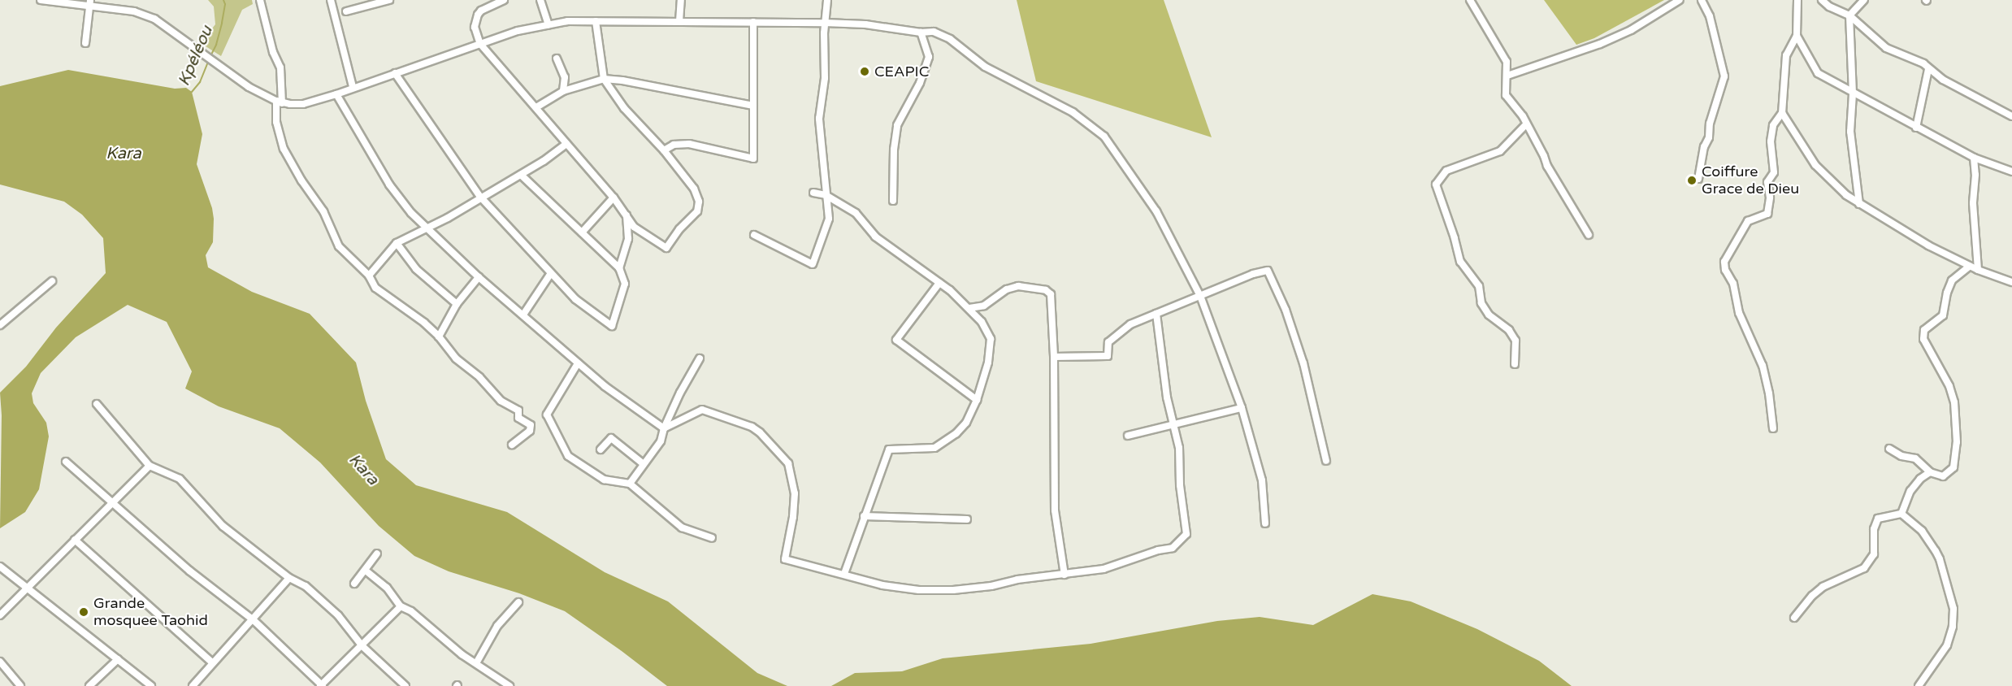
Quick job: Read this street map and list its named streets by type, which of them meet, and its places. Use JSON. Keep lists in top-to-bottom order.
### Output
{
  "water": ["Kpéléou", "Kara"],
  "places": ["CEAPIC", "Coiffure Grace de Dieu", "Grande mosquee Taohid"]
}
